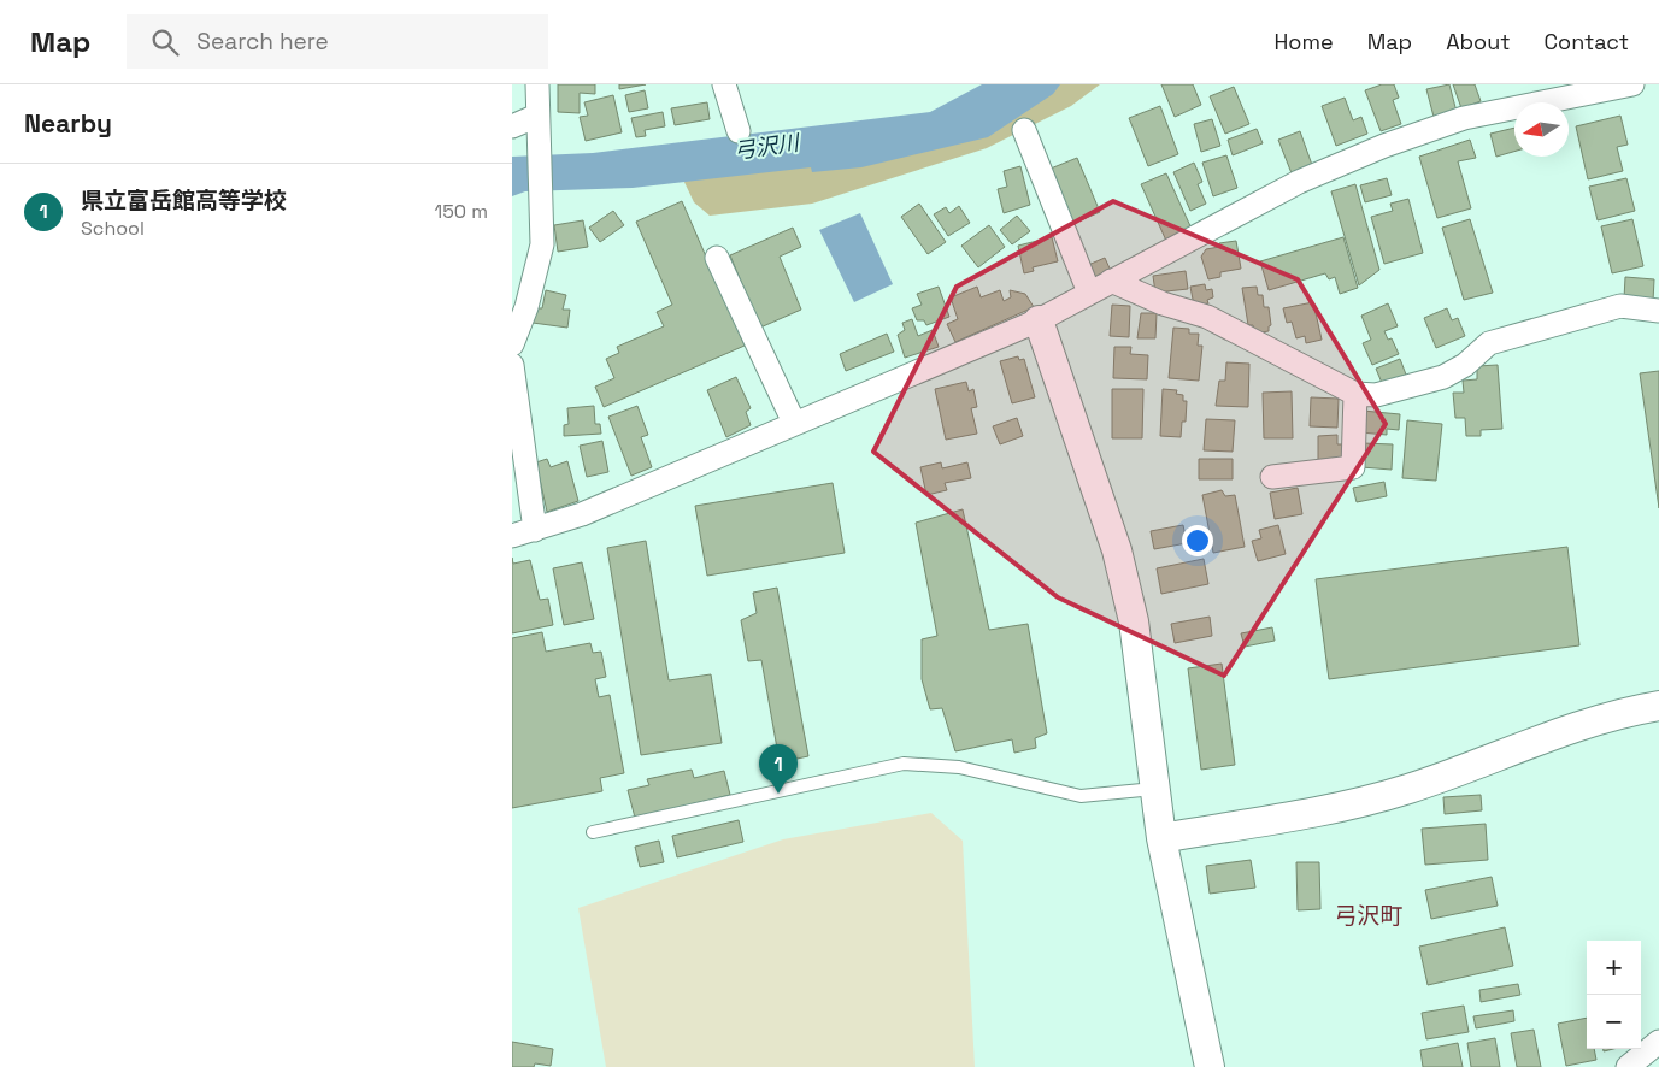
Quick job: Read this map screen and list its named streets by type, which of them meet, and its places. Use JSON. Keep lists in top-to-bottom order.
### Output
{
  "districts": ["弓沢町"],
  "water": ["弓沢川"],
  "north": "left",
  "page": {
    "header": "Map",
    "search": "Search here",
    "nav": [
      "Home",
      "Map",
      "About",
      "Contact"
    ],
    "heading": "Nearby",
    "list": [
      {
        "mark": "1",
        "name": "県立富岳館高等学校",
        "note": "School",
        "value": "150 m"
      }
    ],
    "pins": "1",
    "map_buttons": ["+", "−"]
  }
}
